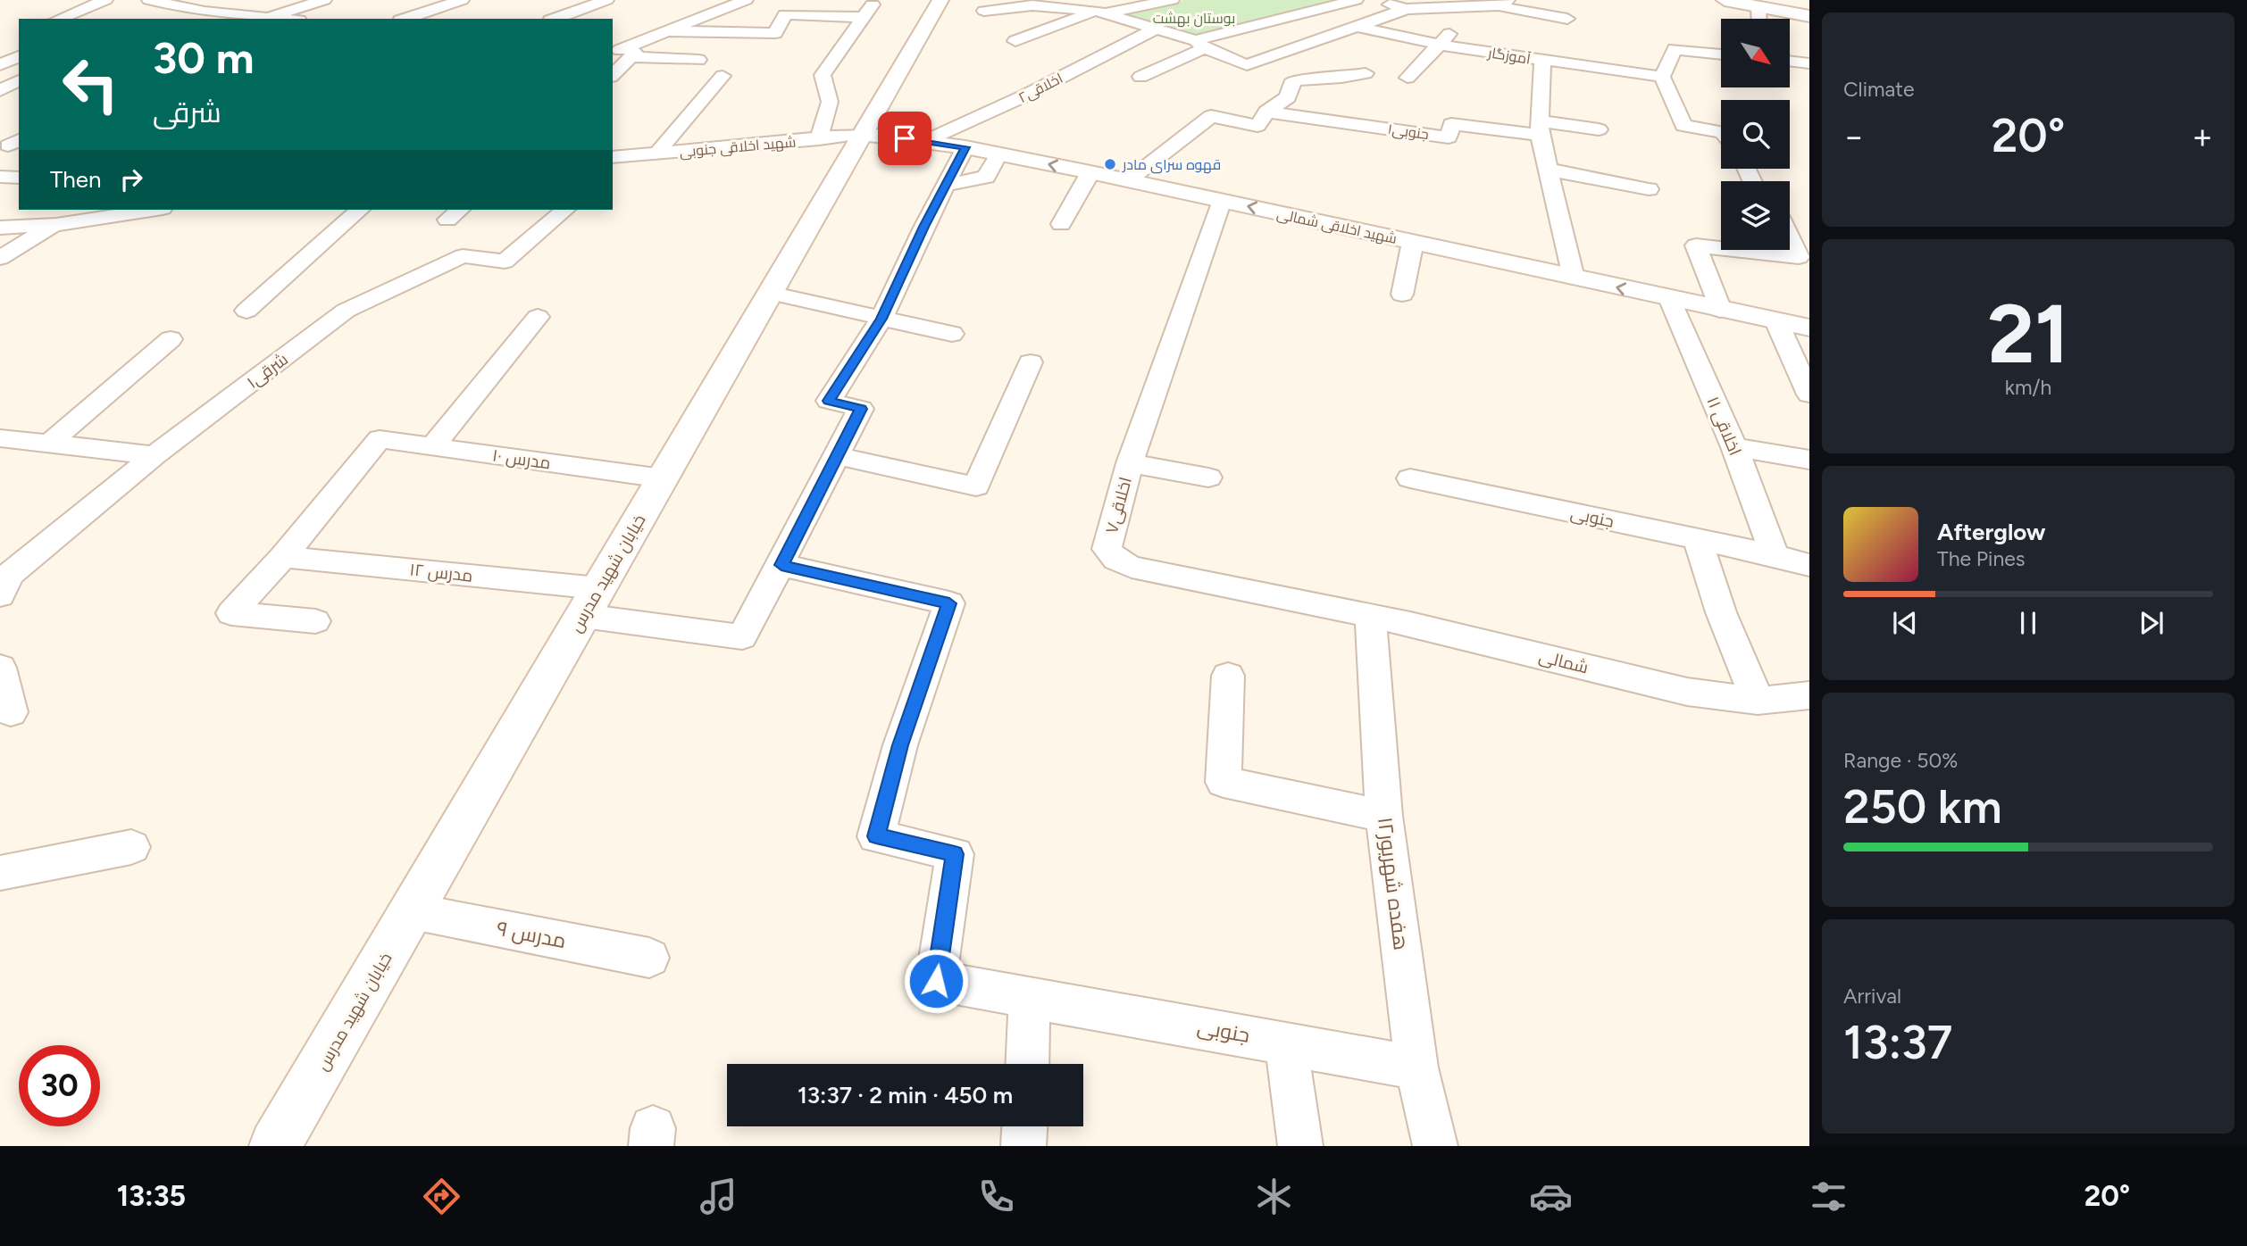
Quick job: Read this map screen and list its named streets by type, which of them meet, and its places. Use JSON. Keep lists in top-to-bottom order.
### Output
{
  "streets": {
    "main road": ["شهید اخلاقی شمالی", "خیابان شهید مدرس"],
    "street": [
      "آموزگار",
      "اخلاقی۲",
      "جنوبی۱",
      "شهید اخلاقی جنوبی",
      "شرقی۱",
      "اخلاقی ۱۱",
      "مدرس ۱۰",
      "اخلاقی۷",
      "جنوبی",
      "مدرس ۱۲",
      "شمالی",
      "هفده شهریور۱۲",
      "مدرس ۹"
    ]
  },
  "crossings": [
    ["اخلاقی۲", "شهید اخلاقی شمالی"],
    ["شهید اخلاقی جنوبی", "شهید اخلاقی شمالی"],
    ["شهید اخلاقی جنوبی", "خیابان شهید مدرس"],
    ["شهید اخلاقی شمالی", "اخلاقی ۱۱"],
    ["شهید اخلاقی شمالی", "اخلاقی۷"],
    ["شهید اخلاقی شمالی", "خیابان شهید مدرس"],
    ["اخلاقی ۱۱", "جنوبی"],
    ["مدرس ۱۰", "مدرس ۱۲"],
    ["مدرس ۱۰", "خیابان شهید مدرس"],
    ["اخلاقی۷", "شمالی"],
    ["اخلاقی۷", "هفده شهریور۱۲"],
    ["جنوبی", "مدرس ۱۲"],
    ["جنوبی", "هفده شهریور۱۲"],
    ["مدرس ۱۲", "خیابان شهید مدرس"],
    ["خیابان شهید مدرس", "مدرس ۹"],
    ["شمالی", "هفده شهریور۱۲"]
  ],
  "one_way": ["شهید اخلاقی شمالی"],
  "parks": ["بوستان بهشت"],
  "places": ["قهوه سرای مادر"],
  "north": "bottom right",
  "page": {
    "tile": [
      "Climate",
      ["21", "km/h"],
      ["Range · 50%", "250 km"],
      ["Arrival", "13:37"]
    ],
    "turn": ["30 m", "شرقی"],
    "heat": ["−", "20°", "+"],
    "then": "Then",
    "song": ["Afterglow", "The Pines"],
    "limit": "30",
    "trip": "13:37 · 2 min · 450 m",
    "tabs": ["13:35", "20°"]
  }
}
